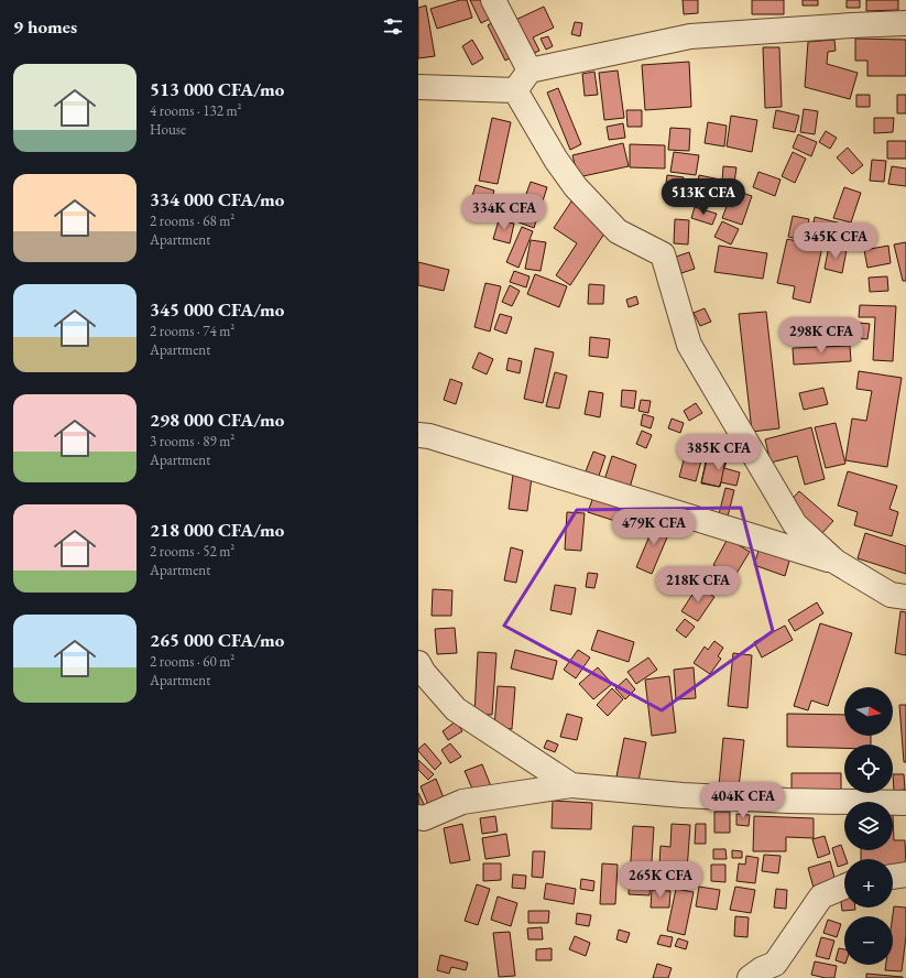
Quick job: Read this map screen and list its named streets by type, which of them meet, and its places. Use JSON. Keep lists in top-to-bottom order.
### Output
{
  "north": "right",
  "page": {
    "heading": "9 homes",
    "list": [
      {
        "name": "513 000 CFA/mo",
        "note": "4 rooms · 132 m² · House"
      },
      {
        "name": "334 000 CFA/mo",
        "note": "2 rooms · 68 m² · Apartment"
      },
      {
        "name": "345 000 CFA/mo",
        "note": "2 rooms · 74 m² · Apartment"
      },
      {
        "name": "298 000 CFA/mo",
        "note": "3 rooms · 89 m² · Apartment"
      },
      {
        "name": "218 000 CFA/mo",
        "note": "2 rooms · 52 m² · Apartment"
      },
      {
        "name": "265 000 CFA/mo",
        "note": "2 rooms · 60 m² · Apartment"
      }
    ],
    "price": [
      "513K CFA",
      "334K CFA",
      "345K CFA",
      "298K CFA",
      "385K CFA",
      "479K CFA",
      "218K CFA",
      "404K CFA",
      "265K CFA"
    ],
    "map_buttons": ["+", "−"]
  }
}
